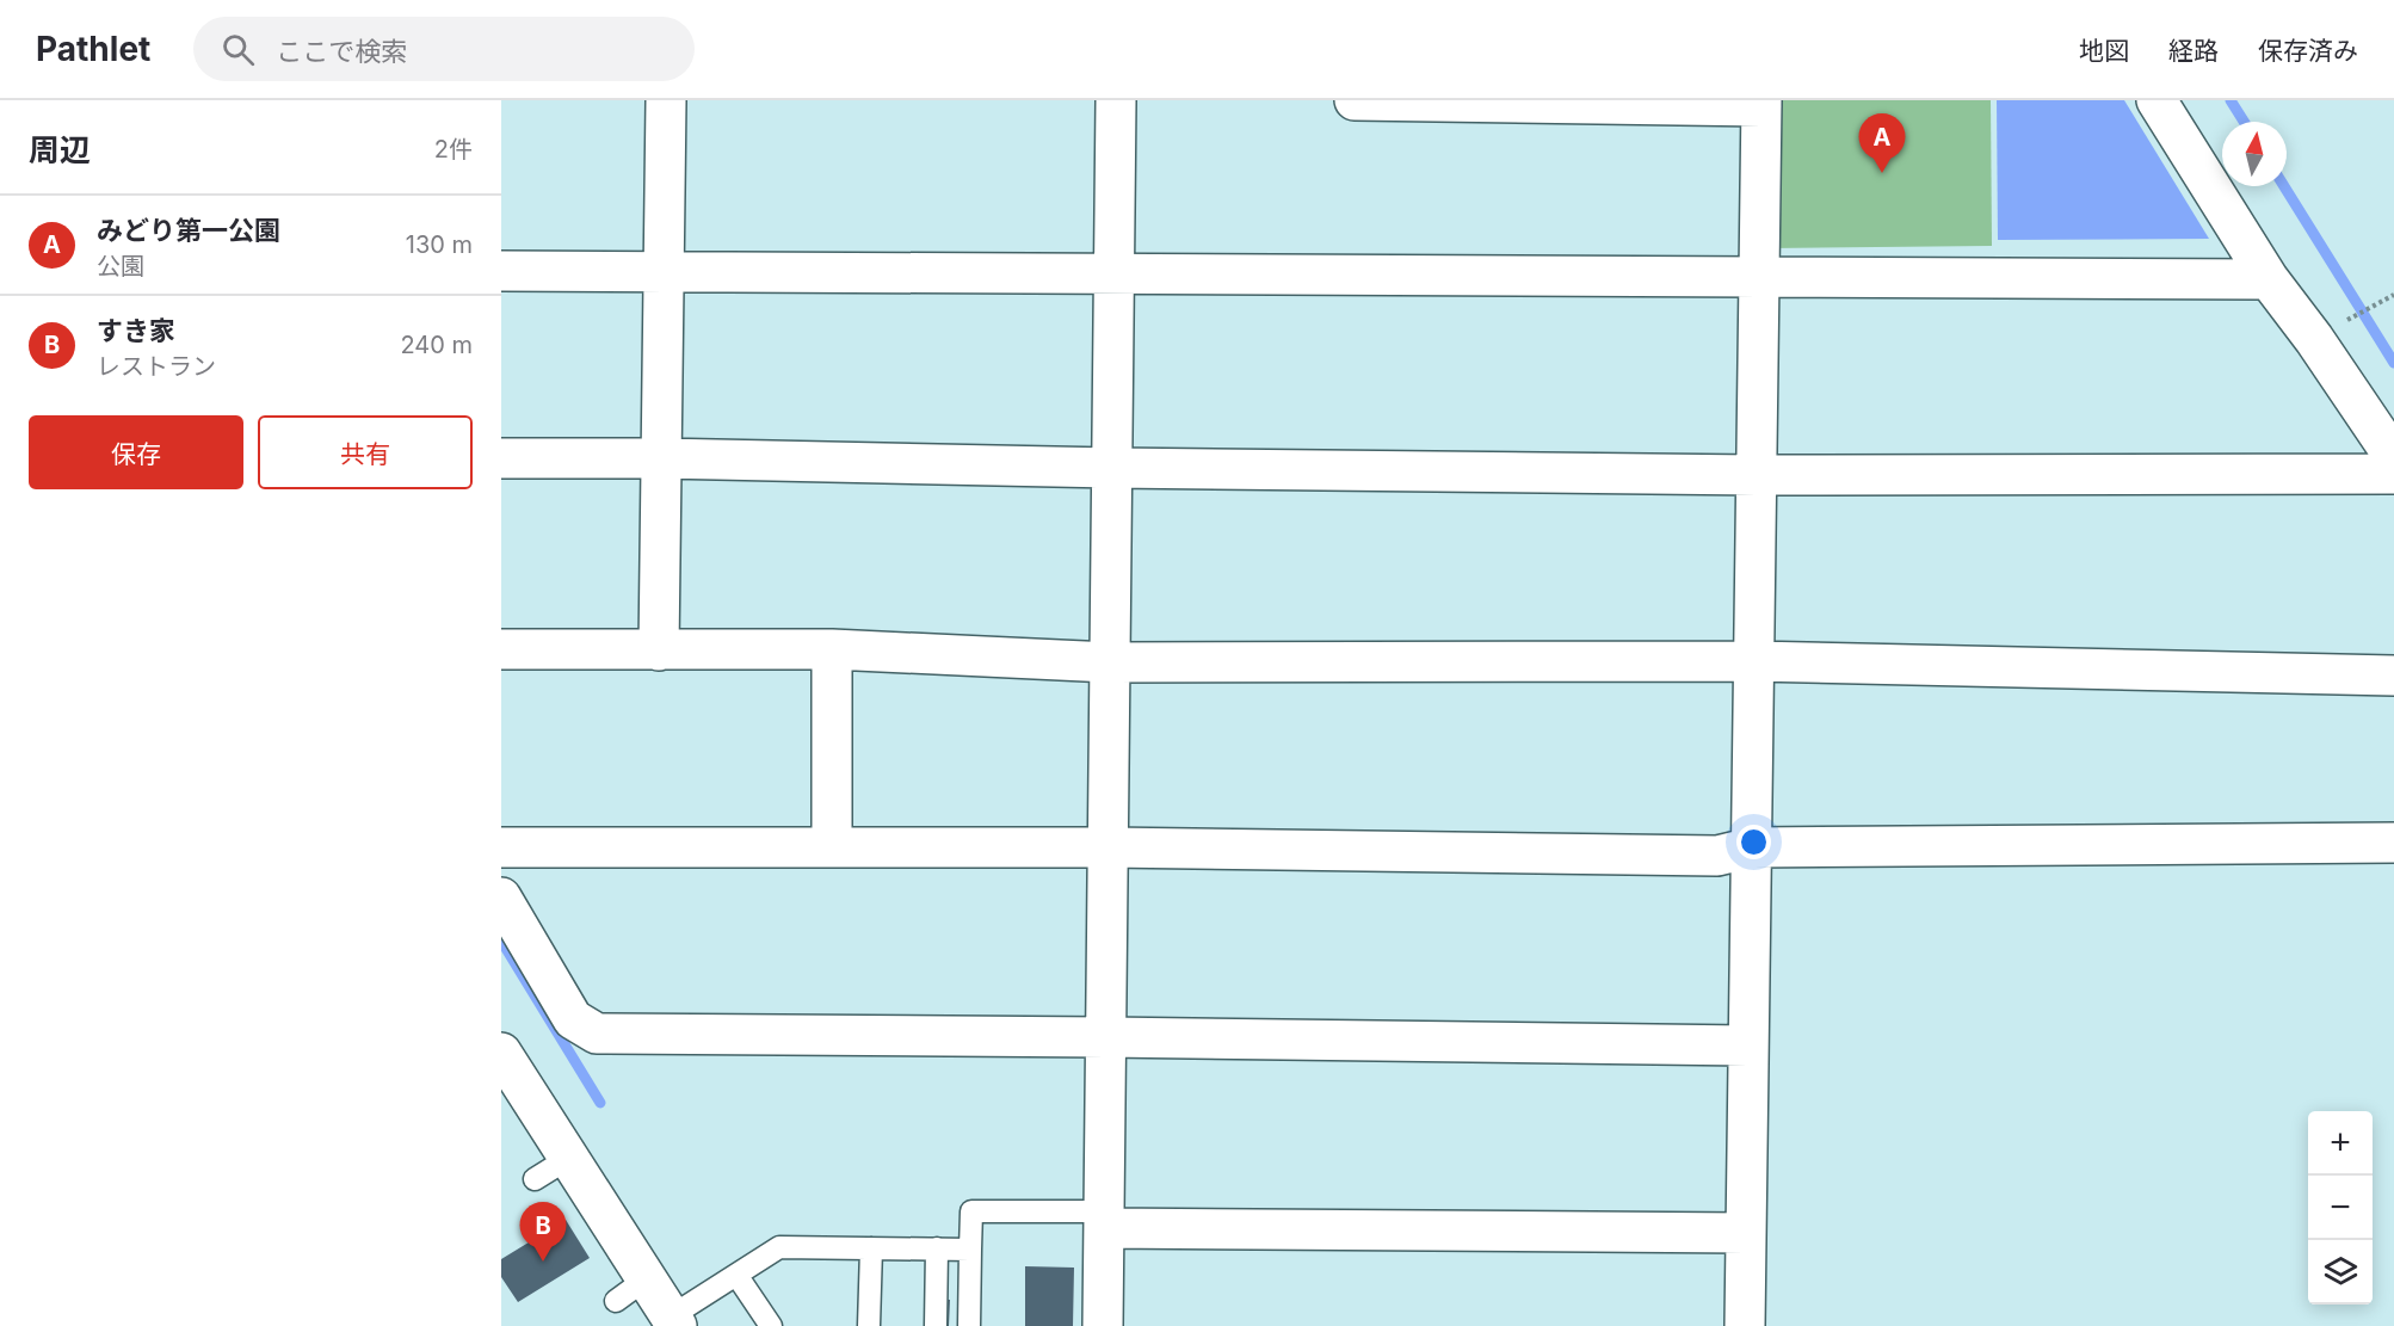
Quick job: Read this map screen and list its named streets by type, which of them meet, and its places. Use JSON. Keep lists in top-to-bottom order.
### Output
{
  "north": "top",
  "page": {
    "header": "Pathlet",
    "search": "ここで検索",
    "nav": ["地図", "経路", "保存済み"],
    "heading": ["周辺", "2件"],
    "pins": ["A", "B"],
    "list": [
      {
        "mark": "A",
        "name": "みどり第一公園",
        "note": "公園",
        "value": "130 m"
      },
      {
        "mark": "B",
        "name": "すき家",
        "note": "レストラン",
        "value": "240 m"
      }
    ],
    "buttons": ["保存", "共有"],
    "map_buttons": ["+", "−"]
  }
}
